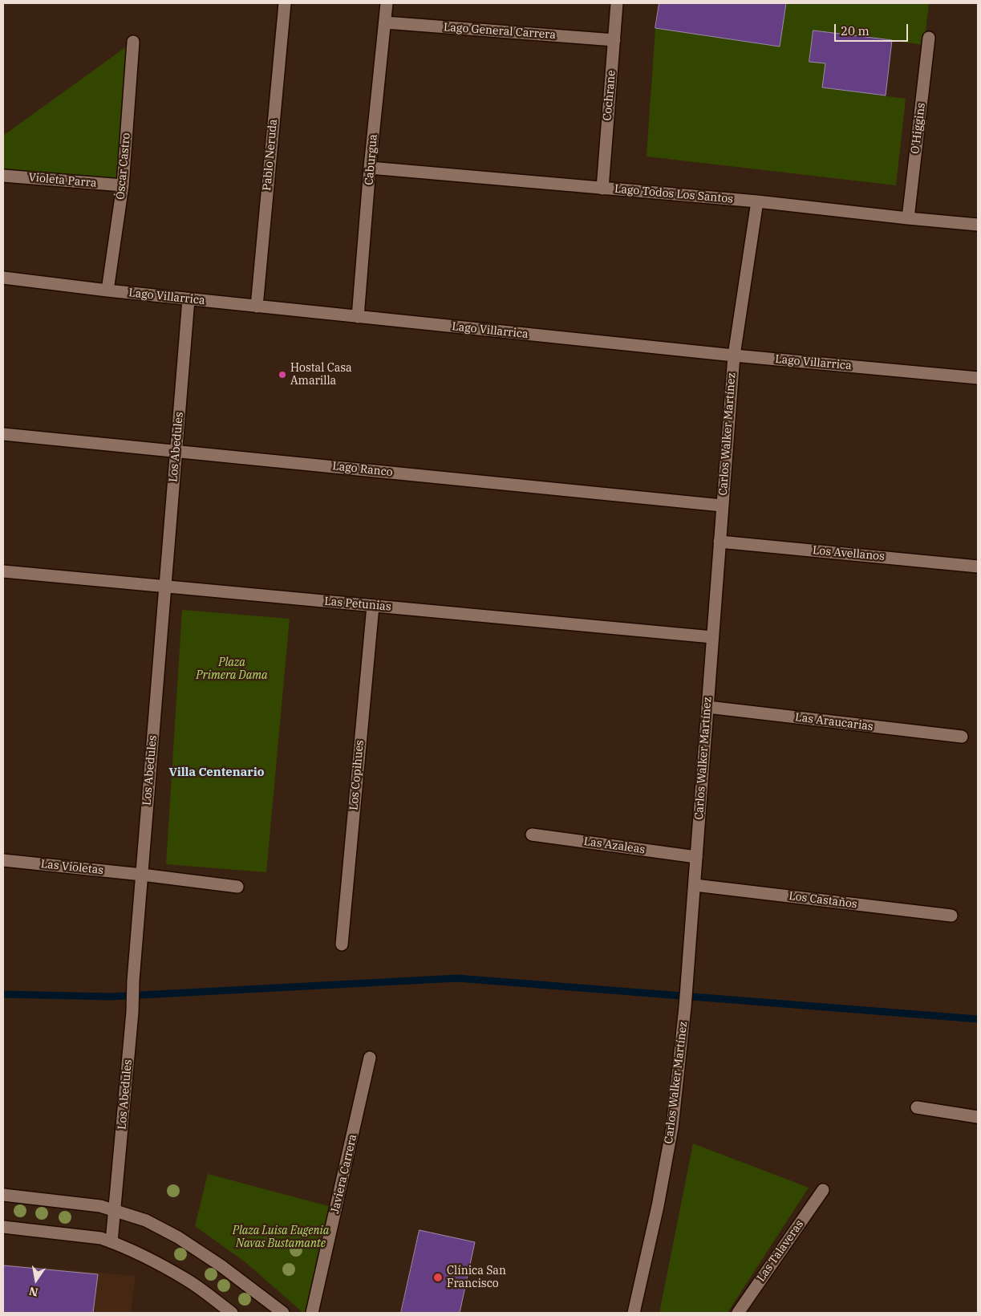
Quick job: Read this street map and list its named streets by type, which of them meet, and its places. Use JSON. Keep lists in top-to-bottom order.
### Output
{
  "streets": {
    "street": [
      "Lago General Carrera",
      "Cochrane",
      "O'Higgins",
      "Pablo Neruda",
      "Caburgua",
      "Óscar Castro",
      "Violeta Parra",
      "Lago Todos Los Santos",
      "Lago Villarrica",
      "Carlos Walker Martínez",
      "Los Abedules",
      "Lago Ranco",
      "Los Avellanos",
      "Las Petunias",
      "Las Araucarias",
      "Los Copihues",
      "Las Azaleas",
      "Las Violetas",
      "Los Castaños",
      "Javiera Carrera",
      "Las Talaveras"
    ]
  },
  "crossings": [
    ["Lago General Carrera", "Cochrane"],
    ["Lago General Carrera", "Caburgua"],
    ["Cochrane", "Lago Todos Los Santos"],
    ["O'Higgins", "Lago Todos Los Santos"],
    ["Pablo Neruda", "Lago Villarrica"],
    ["Caburgua", "Lago Todos Los Santos"],
    ["Caburgua", "Lago Villarrica"],
    ["Óscar Castro", "Violeta Parra"],
    ["Óscar Castro", "Lago Villarrica"],
    ["Lago Todos Los Santos", "Carlos Walker Martínez"],
    ["Lago Villarrica", "Carlos Walker Martínez"],
    ["Lago Villarrica", "Los Abedules"],
    ["Carlos Walker Martínez", "Lago Ranco"],
    ["Carlos Walker Martínez", "Los Avellanos"],
    ["Carlos Walker Martínez", "Las Petunias"],
    ["Carlos Walker Martínez", "Las Araucarias"],
    ["Carlos Walker Martínez", "Las Azaleas"],
    ["Carlos Walker Martínez", "Los Castaños"],
    ["Los Abedules", "Lago Ranco"],
    ["Los Abedules", "Las Petunias"],
    ["Los Abedules", "Las Violetas"],
    ["Las Petunias", "Los Copihues"]
  ],
  "districts": ["Villa Centenario"],
  "parks": ["Plaza Primera Dama", "Plaza Luisa Eugenia Navas Bustamante"],
  "places": ["Hostal Casa Amarilla", "Clínica San Francisco"],
  "scale_bar": "20 m",
  "north": "bottom"
}
